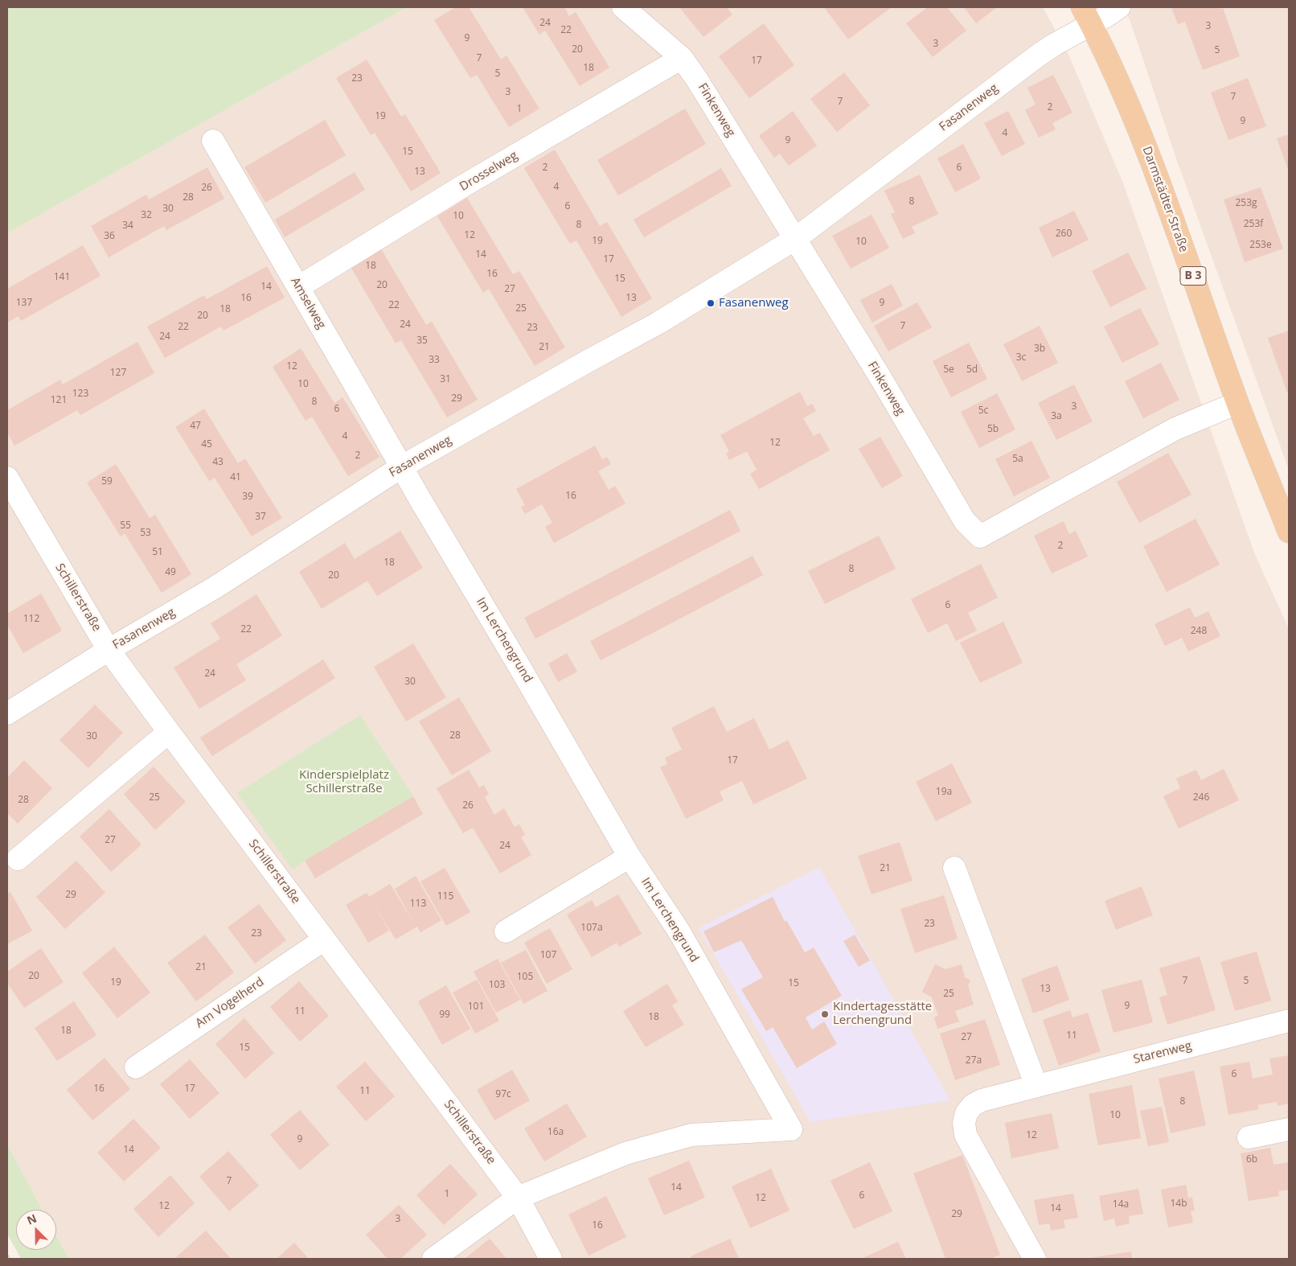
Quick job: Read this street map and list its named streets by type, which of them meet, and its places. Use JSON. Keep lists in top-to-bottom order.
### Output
{
  "streets": {
    "main road": ["Darmstädter Straße", "B 3"],
    "street": [
      "Fasanenweg",
      "Finkenweg",
      "Drosselweg",
      "Amselweg",
      "Schillerstraße",
      "Im Lerchengrund",
      "Am Vogelherd",
      "Starenweg"
    ]
  },
  "crossings": [
    ["Fasanenweg", "Finkenweg"],
    ["Fasanenweg", "Darmstädter Straße"],
    ["Fasanenweg", "Amselweg"],
    ["Fasanenweg", "Schillerstraße"],
    ["Fasanenweg", "Im Lerchengrund"],
    ["Finkenweg", "Drosselweg"],
    ["Finkenweg", "Darmstädter Straße"],
    ["Drosselweg", "Amselweg"],
    ["Amselweg", "Im Lerchengrund"],
    ["Schillerstraße", "Im Lerchengrund"],
    ["Schillerstraße", "Am Vogelherd"]
  ],
  "parks": ["Kinderspielplatz Schillerstraße"],
  "places": ["Fasanenweg", "Kindertagesstätte Lerchengrund"],
  "house_numbers": [
    "24",
    "3",
    "22",
    "9",
    "3",
    "20",
    "5",
    "7",
    "17",
    "18",
    "5",
    "23",
    "3",
    "7",
    "7",
    "2",
    "1",
    "19",
    "9",
    "4",
    "9",
    "15",
    "2",
    "6",
    "13",
    "4",
    "26",
    "28",
    "8",
    "253g",
    "6",
    "30",
    "32",
    "10",
    "253f",
    "8",
    "34",
    "260",
    "12",
    "36",
    "19",
    "10",
    "253e",
    "14",
    "17",
    "18",
    "16",
    "141",
    "15",
    "20",
    "14",
    "27",
    "16",
    "13",
    "137",
    "9",
    "22",
    "25",
    "18",
    "20",
    "24",
    "7",
    "22",
    "23",
    "24",
    "35",
    "21",
    "3b",
    "3c",
    "33",
    "12",
    "5e",
    "5d",
    "127",
    "31",
    "10",
    "123",
    "29",
    "121",
    "8",
    "3",
    "6",
    "5c",
    "3a",
    "47",
    "5b",
    "4",
    "12",
    "45",
    "2",
    "5a",
    "43",
    "41",
    "59",
    "16",
    "39",
    "37",
    "55",
    "53",
    "2",
    "51",
    "18",
    "8",
    "49",
    "20",
    "6",
    "112",
    "22",
    "248",
    "24",
    "30",
    "28",
    "30",
    "17",
    "19a",
    "25",
    "246",
    "28",
    "26",
    "27",
    "24",
    "21",
    "29",
    "115",
    "113",
    "23",
    "107a",
    "23",
    "107",
    "21",
    "20",
    "105",
    "7",
    "5",
    "19",
    "15",
    "103",
    "13",
    "25",
    "9",
    "101",
    "11",
    "99",
    "18",
    "18",
    "11",
    "27",
    "15",
    "27a",
    "6",
    "16",
    "17",
    "11",
    "97c",
    "8",
    "10",
    "16a",
    "12",
    "9",
    "14",
    "6b",
    "7",
    "14",
    "1",
    "6",
    "12",
    "14b",
    "14a",
    "12",
    "14",
    "29",
    "3",
    "16"
  ],
  "north": "top left"
}
